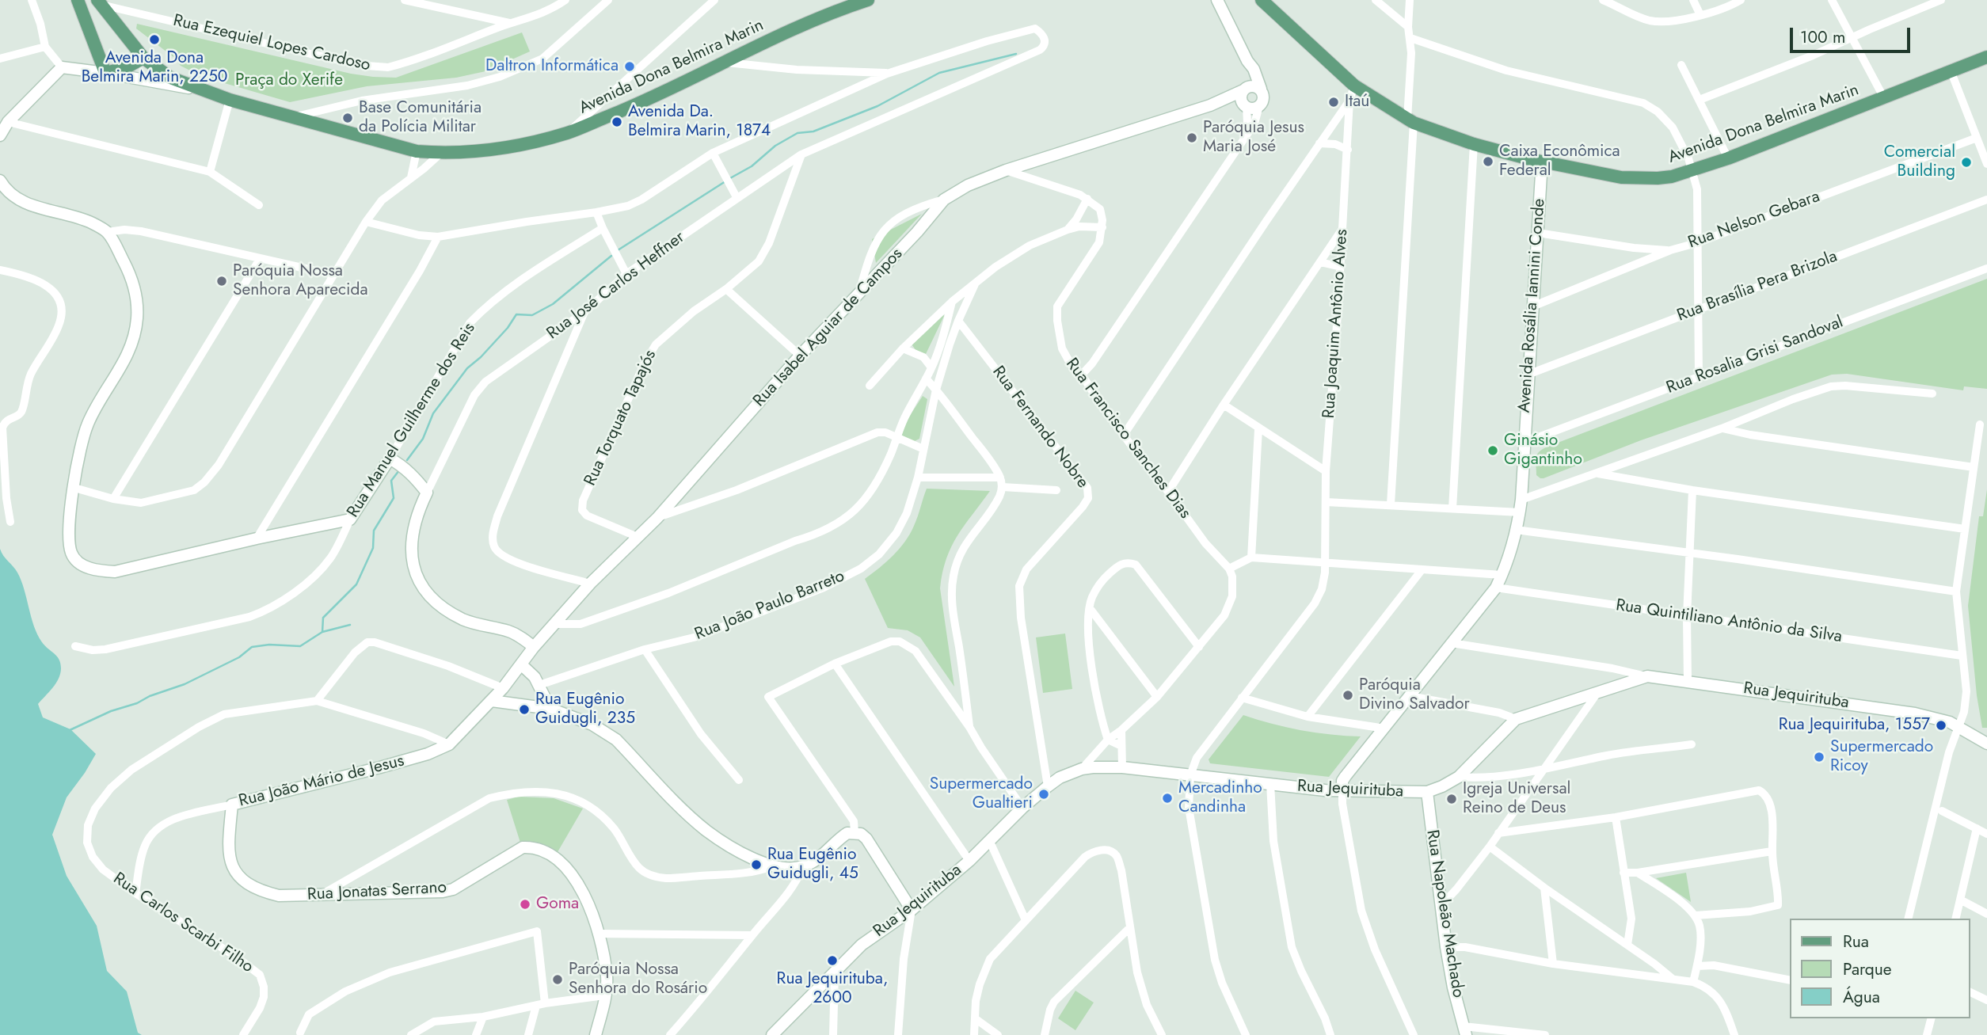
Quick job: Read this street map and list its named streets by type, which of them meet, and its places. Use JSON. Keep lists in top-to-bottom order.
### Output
{
  "streets": {
    "main road": ["Avenida Dona Belmira Marin"],
    "street": [
      "Rua Ezequiel Lopes Cardoso",
      "Rua Nelson Gebara",
      "Rua José Carlos Heffner",
      "Rua Brasília Pera Brizola",
      "Avenida Rosália Iannini Conde",
      "Rua Joaquim Antônio Alves",
      "Rua Isabel Aguiar de Campos",
      "Rua Rosalia Grisi Sandoval",
      "Rua Torquato Tapajós",
      "Rua Manuel Guilherme dos Reis",
      "Rua Fernando Nobre",
      "Rua Francisco Sanches Dias",
      "Rua João Paulo Barreto",
      "Rua Quintiliano Antônio da Silva",
      "Rua Jequirituba",
      "Rua João Mário de Jesus",
      "Rua Jonatas Serrano",
      "Rua Napoleão Machado",
      "Rua Carlos Scarbi Filho"
    ]
  },
  "crossings": [
    ["Rua Ezequiel Lopes Cardoso", "Avenida Dona Belmira Marin"],
    ["Avenida Dona Belmira Marin", "Avenida Rosália Iannini Conde"],
    ["Avenida Dona Belmira Marin", "Rua Joaquim Antônio Alves"],
    ["Rua Nelson Gebara", "Avenida Rosália Iannini Conde"],
    ["Rua José Carlos Heffner", "Rua Isabel Aguiar de Campos"],
    ["Rua José Carlos Heffner", "Rua Torquato Tapajós"],
    ["Rua Brasília Pera Brizola", "Avenida Rosália Iannini Conde"],
    ["Avenida Rosália Iannini Conde", "Rua Rosalia Grisi Sandoval"],
    ["Avenida Rosália Iannini Conde", "Rua Quintiliano Antônio da Silva"],
    ["Avenida Rosália Iannini Conde", "Rua Jequirituba"],
    ["Rua Joaquim Antônio Alves", "Rua Jequirituba"],
    ["Rua Isabel Aguiar de Campos", "Rua Torquato Tapajós"],
    ["Rua Isabel Aguiar de Campos", "Rua João Mário de Jesus"],
    ["Rua Fernando Nobre", "Rua João Paulo Barreto"],
    ["Rua Fernando Nobre", "Rua Jequirituba"],
    ["Rua Jequirituba", "Rua Napoleão Machado"],
    ["Rua João Mário de Jesus", "Rua Jonatas Serrano"],
    ["Rua João Mário de Jesus", "Rua Carlos Scarbi Filho"]
  ],
  "parks": ["Praça do Xerife"],
  "places": [
    "Avenida Dona Belmira Marin, 2250",
    "Daltron Informática",
    "Itaú",
    "Base Comunitária da Polícia Militar",
    "Avenida Da. Belmira Marin, 1874",
    "Paróquia Jesus Maria José",
    "Caixa Econômica Federal",
    "Comercial Building",
    "Paróquia Nossa Senhora Aparecida",
    "Ginásio Gigantinho",
    "Paróquia Divino Salvador",
    "Rua Eugênio Guidugli, 235",
    "Rua Jequirituba, 1557",
    "Supermercado Ricoy",
    "Supermercado Gualtieri",
    "Mercadinho Candinha",
    "Igreja Universal Reino de Deus",
    "Rua Eugênio Guidugli, 45",
    "Goma",
    "Rua Jequirituba, 2600",
    "Paróquia Nossa Senhora do Rosário"
  ],
  "legend": ["Rua", "Parque", "Água"],
  "scale_bar": "100 m"
}
